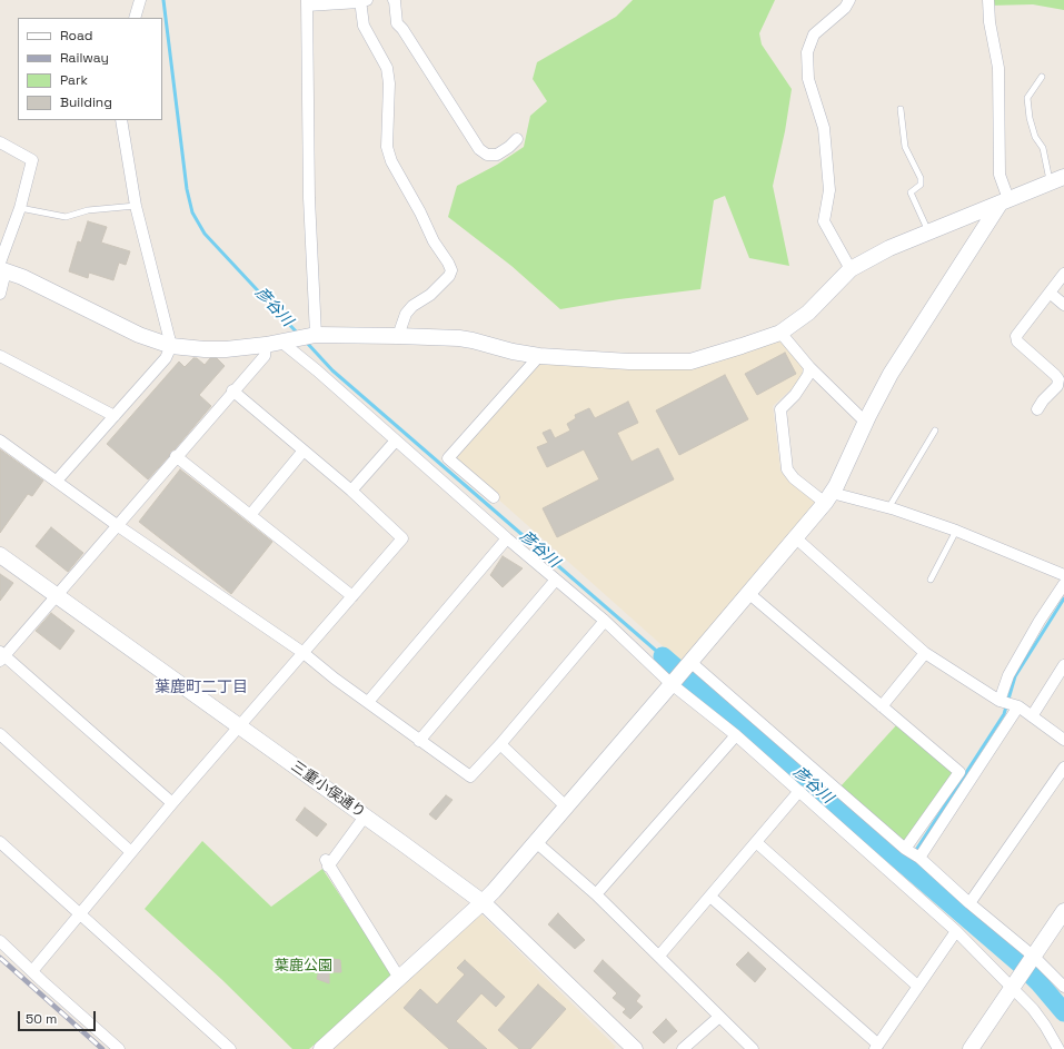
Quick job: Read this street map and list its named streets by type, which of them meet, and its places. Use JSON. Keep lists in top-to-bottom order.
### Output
{
  "streets": {
    "street": ["三重小俣通り"]
  },
  "districts": ["葉鹿町二丁目"],
  "water": ["彦谷川"],
  "parks": ["葉鹿公園"],
  "legend": [
    "Road",
    "Railway",
    "Park",
    "Building"
  ],
  "scale_bar": "50 m"
}
